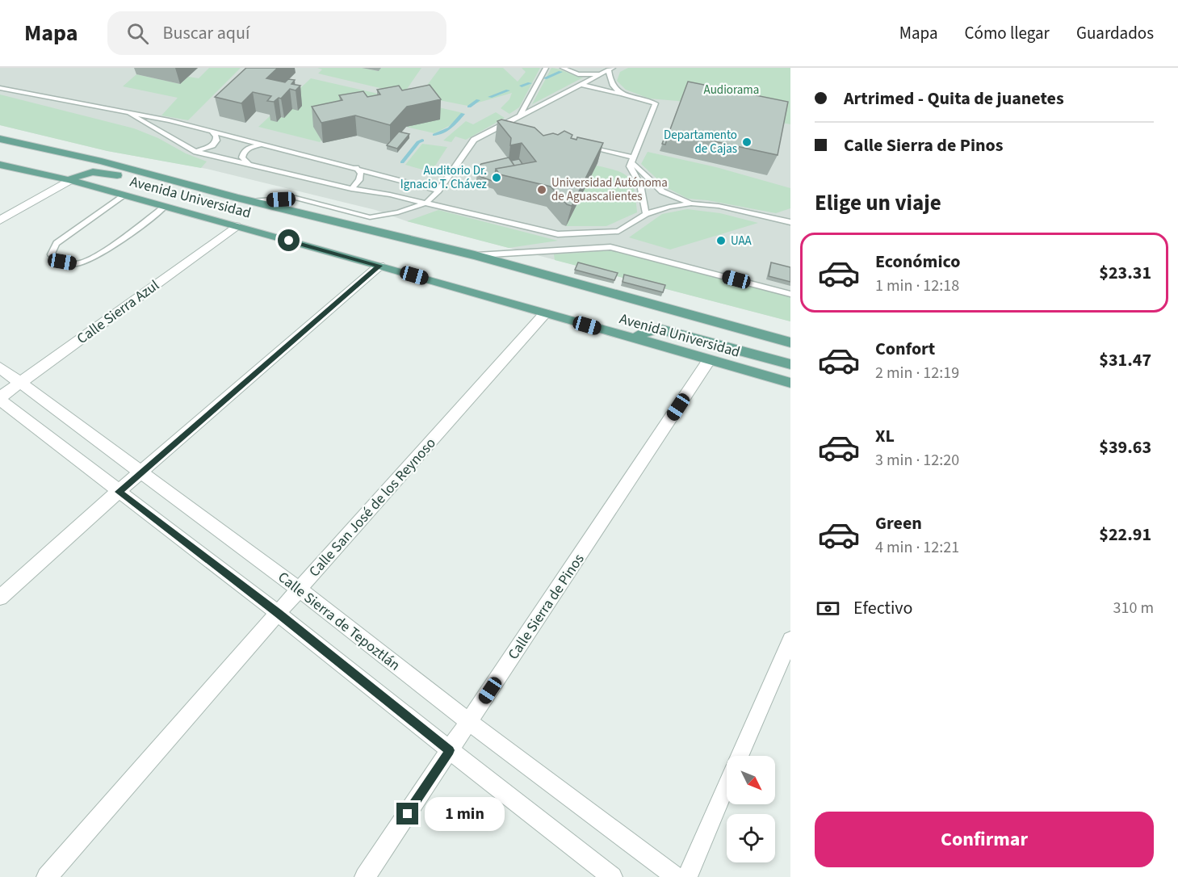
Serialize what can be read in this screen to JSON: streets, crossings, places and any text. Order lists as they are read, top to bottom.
{
  "streets": {
    "main road": ["Avenida Universidad"],
    "street": [
      "Calle Sierra Azul",
      "Calle San José de los Reynoso",
      "Calle Sierra de Pinos",
      "Calle Sierra de Tepoztlán"
    ]
  },
  "crossings": [
    ["Avenida Universidad", "Calle Sierra Azul"],
    ["Avenida Universidad", "Calle San José de los Reynoso"],
    ["Avenida Universidad", "Calle Sierra de Pinos"],
    ["Calle Sierra Azul", "Calle Sierra de Tepoztlán"],
    ["Calle San José de los Reynoso", "Calle Sierra de Tepoztlán"],
    ["Calle Sierra de Pinos", "Calle Sierra de Tepoztlán"]
  ],
  "parks": ["Audiorama"],
  "places": [
    "Departamento de Cajas",
    "Auditorio Dr. Ignacio T. Chávez",
    "Universidad Autónoma de Aguascalientes",
    "UAA"
  ],
  "north": "bottom right",
  "page": {
    "header": "Mapa",
    "search": "Buscar aquí",
    "nav": ["Mapa", "Cómo llegar", "Guardados"],
    "banner": ["Artrimed - Quita de juanetes", "Calle Sierra de Pinos"],
    "heading": "Elige un viaje",
    "list": [
      {
        "name": "Económico",
        "note": "1 min · 12:18",
        "value": "$23.31"
      },
      {
        "name": "Confort",
        "note": "2 min · 12:19",
        "value": "$31.47"
      },
      {
        "name": "XL",
        "note": "3 min · 12:20",
        "value": "$39.63"
      },
      {
        "name": "Green",
        "note": "4 min · 12:21",
        "value": "$22.91"
      }
    ],
    "pay": ["Efectivo", "310 m"],
    "bubble": "1 min",
    "buttons": "Confirmar"
  }
}
